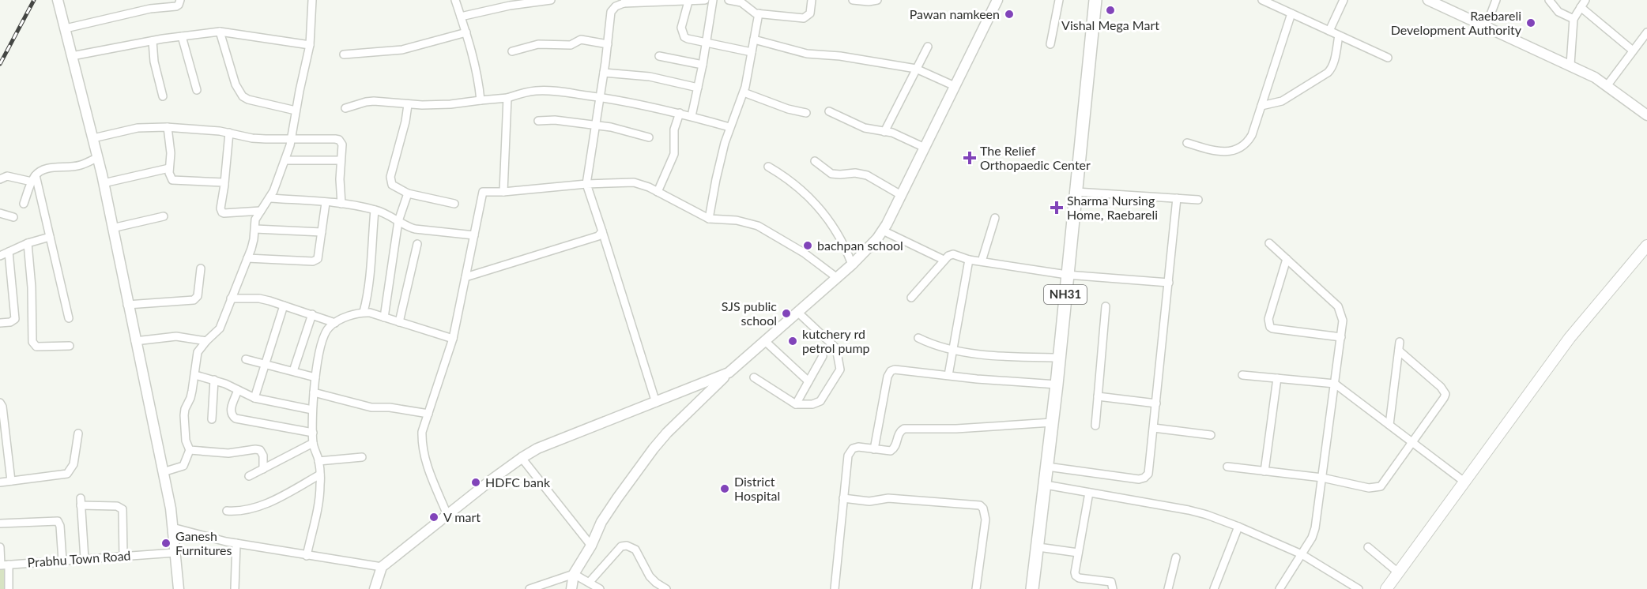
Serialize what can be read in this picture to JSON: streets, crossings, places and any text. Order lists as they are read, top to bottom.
{
  "streets": {
    "highway": ["NH31"],
    "street": ["Prabhu Town Road"]
  },
  "places": {
    "other": [
      "Vishal Mega Mart",
      "Pawan namkeen",
      "Raebareli Development Authority",
      "bachpan school",
      "SJS public school",
      "kutchery rd petrol pump",
      "HDFC bank",
      "District Hospital",
      "V mart",
      "Ganesh Furnitures"
    ],
    "health": ["The Relief Orthopaedic Center", "Sharma Nursing Home, Raebareli"]
  }
}
